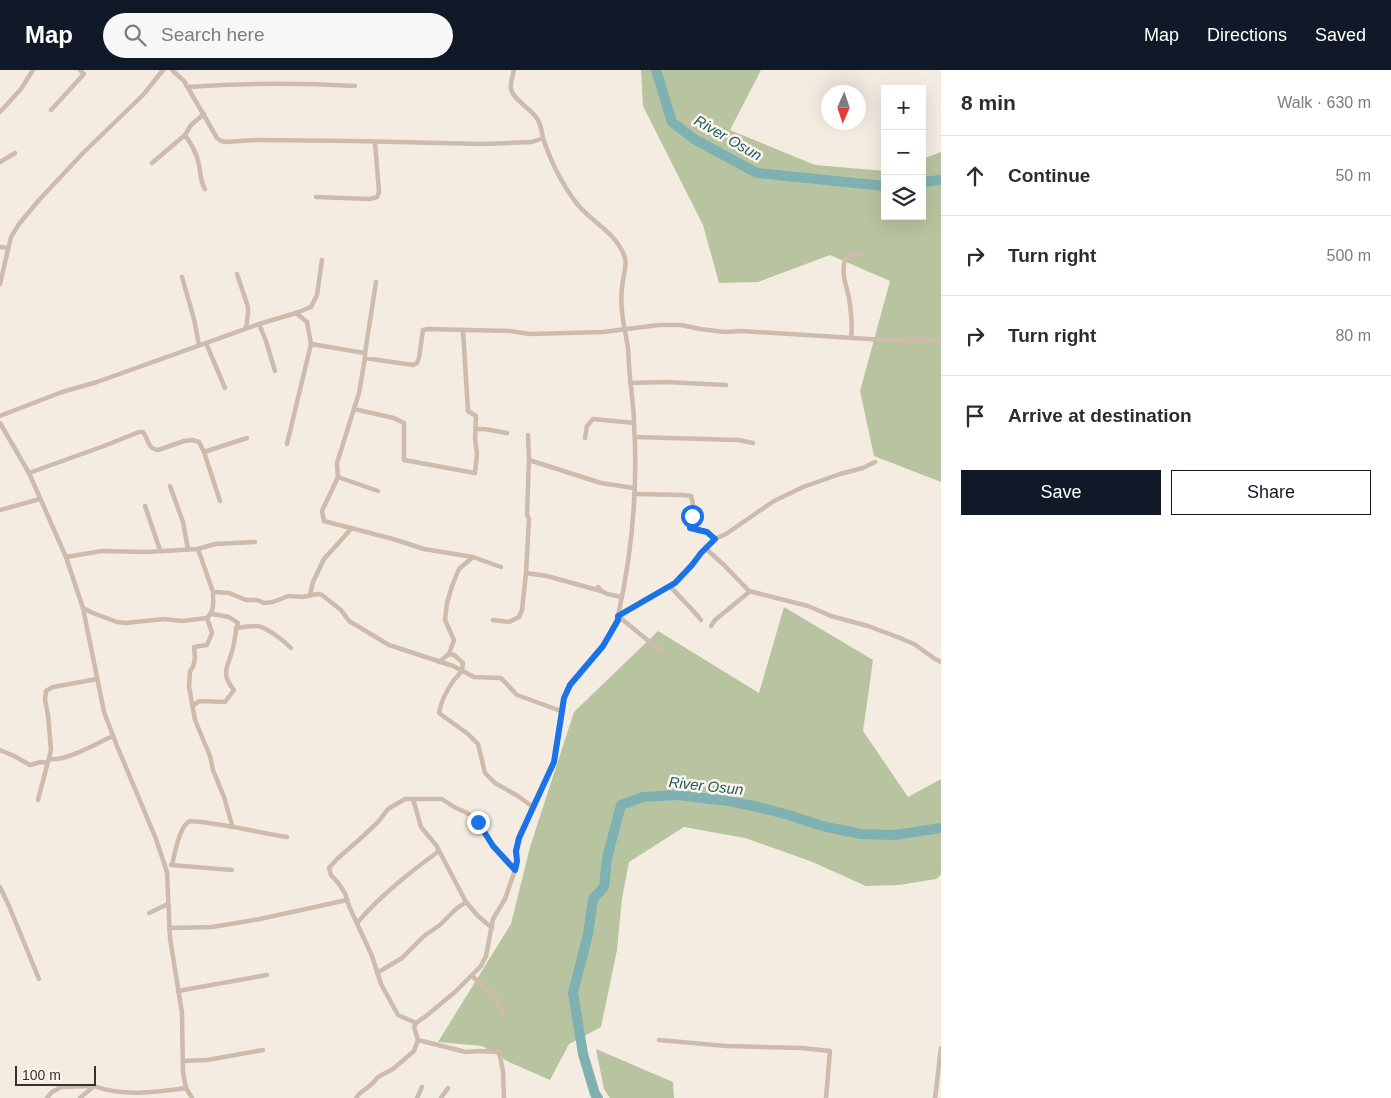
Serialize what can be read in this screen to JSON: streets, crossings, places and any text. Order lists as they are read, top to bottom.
{
  "water": ["River Osun"],
  "scale_bar": "100 m",
  "north": "bottom",
  "page": {
    "header": "Map",
    "search": "Search here",
    "nav": ["Map", "Directions", "Saved"],
    "heading": ["8 min", "Walk · 630 m"],
    "map_buttons": ["+", "−"],
    "list": [
      ["Continue", "50 m"],
      ["Turn right", "500 m"],
      ["Turn right", "80 m"],
      "Arrive at destination"
    ],
    "buttons": ["Save", "Share"],
    "scale": "100 m"
  }
}
